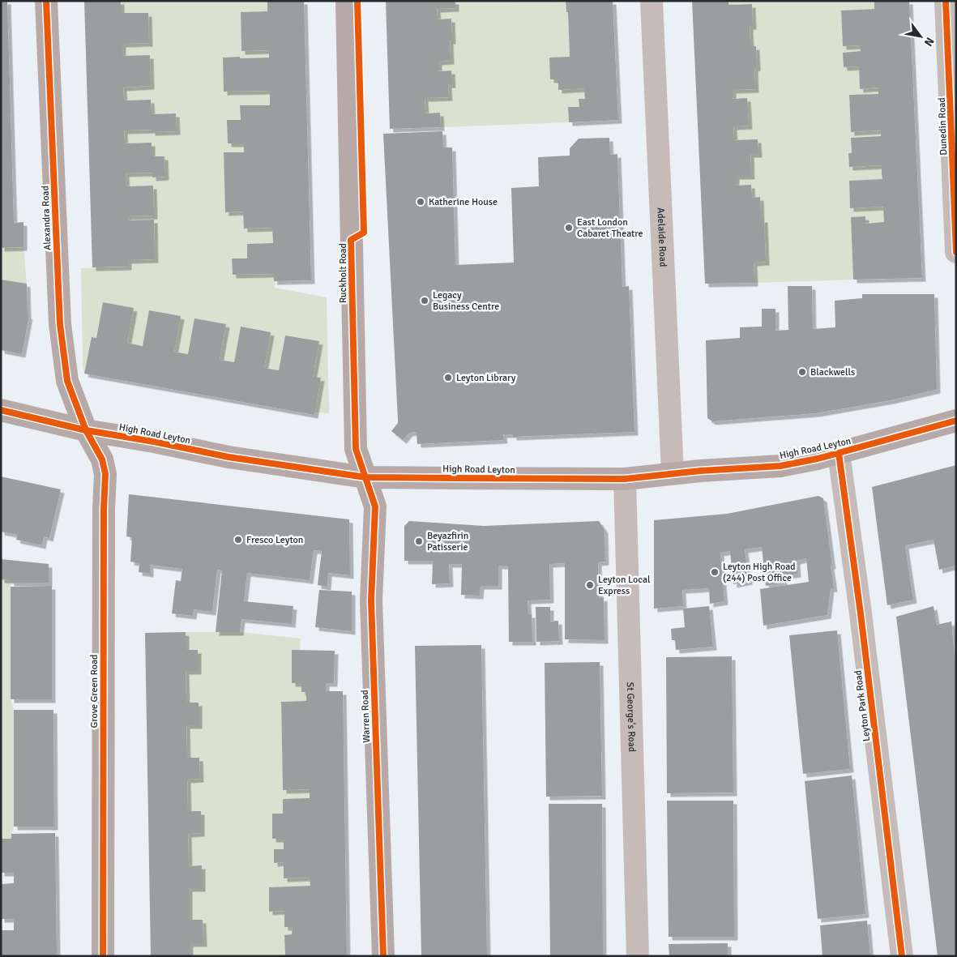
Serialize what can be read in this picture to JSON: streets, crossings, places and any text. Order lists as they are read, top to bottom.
{
  "streets": {
    "main road": [
      "Alexandra Road",
      "Ruckholt Road",
      "High Road Leyton",
      "Grove Green Road",
      "Warren Road"
    ],
    "street": [
      "Dunedin Road",
      "Adelaide Road",
      "Leyton Park Road",
      "St George's Road"
    ]
  },
  "crossings": [
    ["Alexandra Road", "High Road Leyton"],
    ["Alexandra Road", "Grove Green Road"],
    ["Adelaide Road", "High Road Leyton"],
    ["Ruckholt Road", "High Road Leyton"],
    ["Ruckholt Road", "Warren Road"],
    ["High Road Leyton", "Grove Green Road"],
    ["High Road Leyton", "Leyton Park Road"],
    ["High Road Leyton", "Warren Road"],
    ["High Road Leyton", "St George's Road"]
  ],
  "places": [
    "Katherine House",
    "East London Cabaret Theatre",
    "Legacy Business Centre",
    "Blackwells",
    "Leyton Library",
    "Fresco Leyton",
    "Beyazfirin Patisserie",
    "Leyton High Road (244) Post Office",
    "Leyton Local Express"
  ],
  "north": "bottom right"
}
